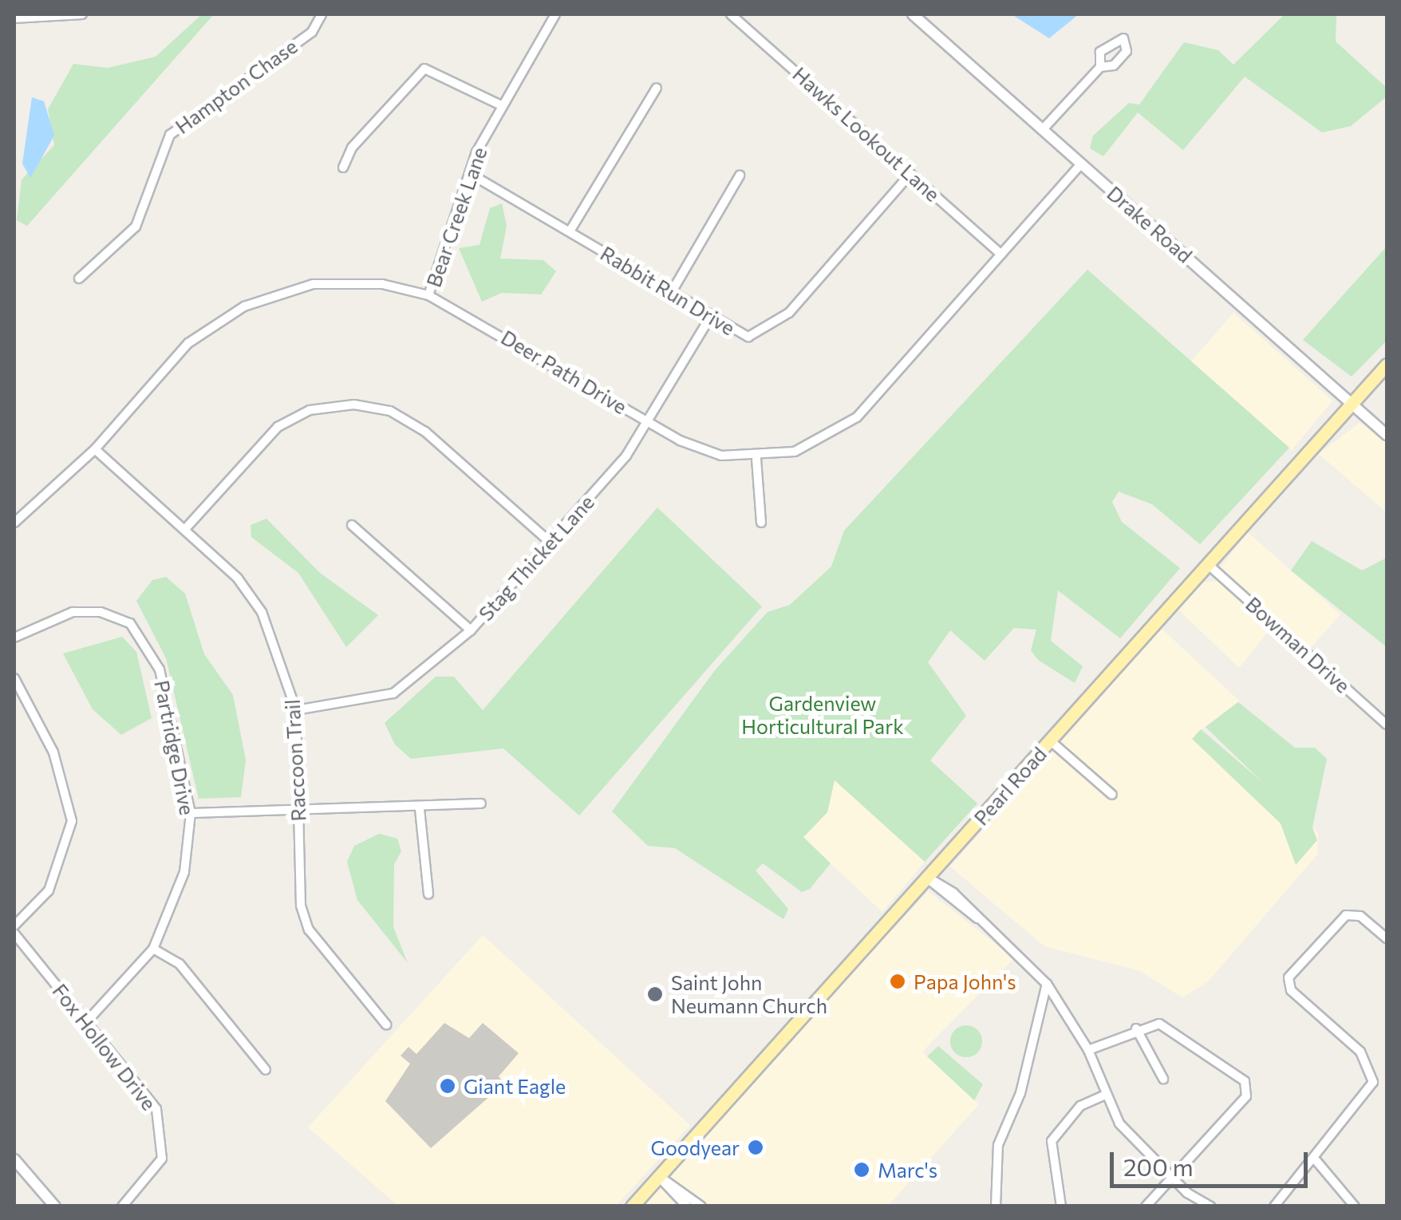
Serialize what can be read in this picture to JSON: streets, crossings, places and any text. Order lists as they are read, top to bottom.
{
  "streets": {
    "main road": ["Pearl Road"],
    "street": [
      "Hampton Chase",
      "Hawks Lookout Lane",
      "Bear Creek Lane",
      "Drake Road",
      "Rabbit Run Drive",
      "Deer Path Drive",
      "Stag Thicket Lane",
      "Bowman Drive",
      "Partridge Drive",
      "Raccoon Trail",
      "Fox Hollow Drive"
    ]
  },
  "crossings": [
    ["Hawks Lookout Lane", "Rabbit Run Drive"],
    ["Hawks Lookout Lane", "Deer Path Drive"],
    ["Bear Creek Lane", "Rabbit Run Drive"],
    ["Bear Creek Lane", "Deer Path Drive"],
    ["Drake Road", "Deer Path Drive"],
    ["Drake Road", "Pearl Road"],
    ["Rabbit Run Drive", "Stag Thicket Lane"],
    ["Deer Path Drive", "Stag Thicket Lane"],
    ["Deer Path Drive", "Raccoon Trail"],
    ["Stag Thicket Lane", "Raccoon Trail"],
    ["Bowman Drive", "Pearl Road"],
    ["Partridge Drive", "Fox Hollow Drive"]
  ],
  "parks": ["Gardenview Horticultural Park"],
  "places": [
    "Papa John's",
    "Saint John Neumann Church",
    "Giant Eagle",
    "Goodyear",
    "Marc's"
  ],
  "scale_bar": "200 m"
}
